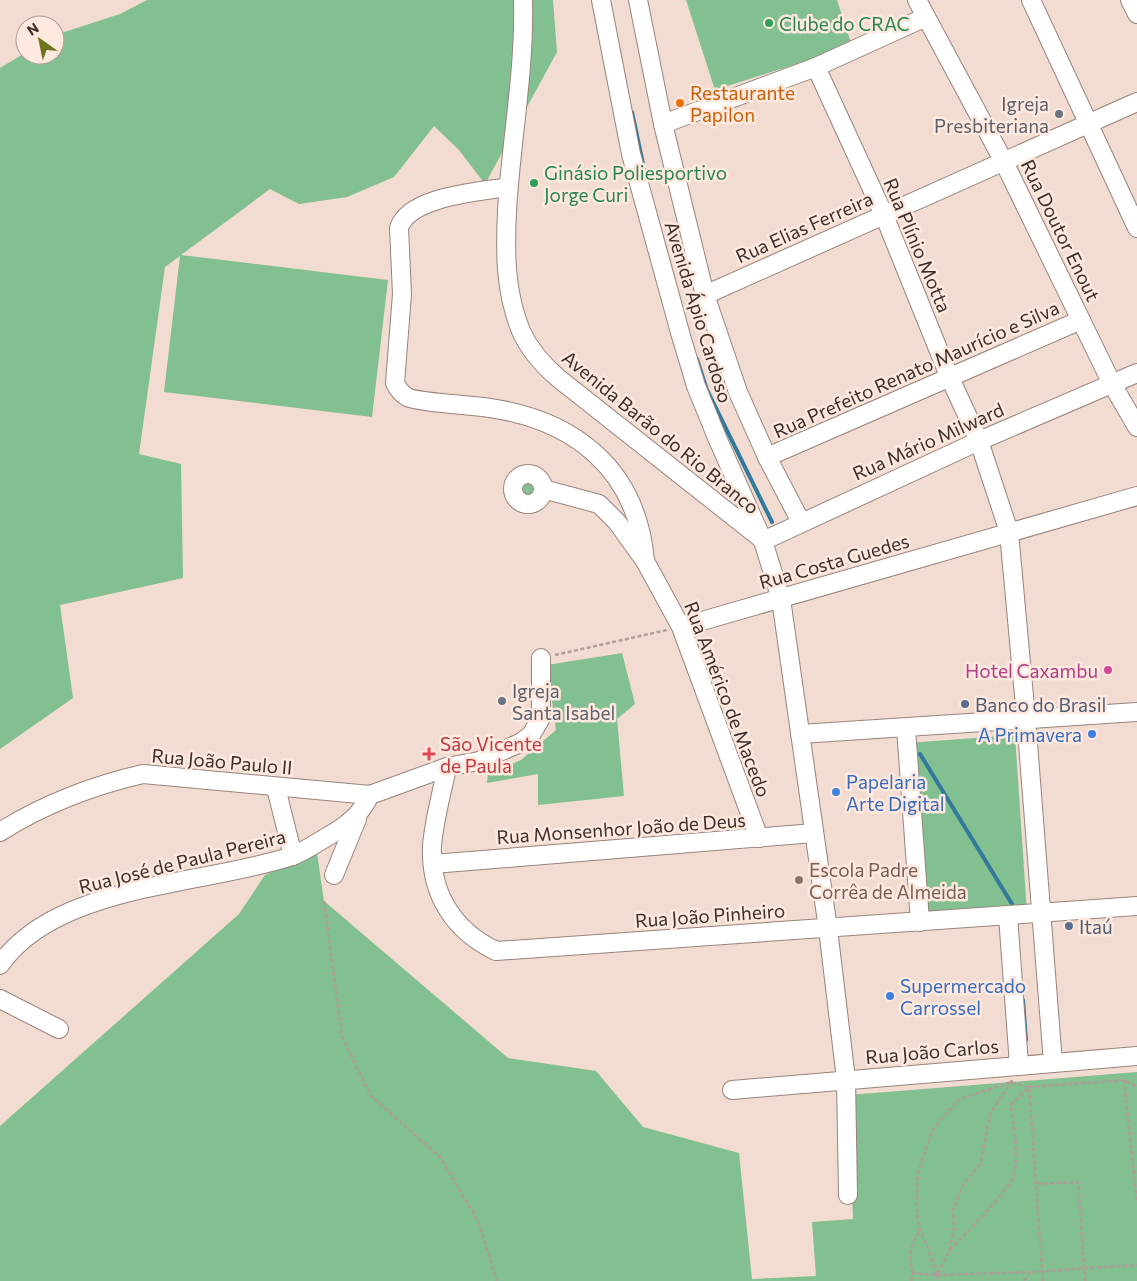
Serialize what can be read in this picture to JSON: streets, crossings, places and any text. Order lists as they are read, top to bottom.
{
  "streets": {
    "street": [
      "Rua Elias Ferreira",
      "Rua Doutor Enout",
      "Rua Plínio Motta",
      "Avenida Ápio Cardoso",
      "Rua Prefeito Renato Maurício e Silva",
      "Avenida Barão do Rio Branco",
      "Rua Mário Milward",
      "Rua Costa Guedes",
      "Rua Américo de Macedo",
      "Rua João Paulo II",
      "Rua Monsenhor João de Deus",
      "Rua José de Paula Pereira",
      "Rua João Pinheiro",
      "Rua João Carlos"
    ]
  },
  "crossings": [
    ["Rua Elias Ferreira", "Rua Doutor Enout"],
    ["Rua Elias Ferreira", "Rua Plínio Motta"],
    ["Rua Elias Ferreira", "Avenida Ápio Cardoso"],
    ["Rua Doutor Enout", "Rua Prefeito Renato Maurício e Silva"],
    ["Rua Doutor Enout", "Rua Mário Milward"],
    ["Rua Plínio Motta", "Rua Prefeito Renato Maurício e Silva"],
    ["Rua Plínio Motta", "Rua Mário Milward"],
    ["Rua Plínio Motta", "Rua Costa Guedes"],
    ["Rua Plínio Motta", "Rua João Pinheiro"],
    ["Rua Plínio Motta", "Rua João Carlos"],
    ["Avenida Ápio Cardoso", "Rua Prefeito Renato Maurício e Silva"],
    ["Avenida Ápio Cardoso", "Avenida Barão do Rio Branco"],
    ["Avenida Ápio Cardoso", "Rua Mário Milward"],
    ["Avenida Ápio Cardoso", "Rua Costa Guedes"],
    ["Avenida Ápio Cardoso", "Rua Monsenhor João de Deus"],
    ["Avenida Ápio Cardoso", "Rua João Pinheiro"],
    ["Avenida Ápio Cardoso", "Rua João Carlos"],
    ["Avenida Barão do Rio Branco", "Rua Mário Milward"],
    ["Rua Costa Guedes", "Rua Américo de Macedo"],
    ["Rua Américo de Macedo", "Rua Monsenhor João de Deus"],
    ["Rua João Paulo II", "Rua José de Paula Pereira"],
    ["Rua Monsenhor João de Deus", "Rua João Pinheiro"]
  ],
  "places": {
    "other": [
      "Clube do CRAC",
      "Restaurante Papilon",
      "Igreja Presbiteriana",
      "Ginásio Poliesportivo Jorge Curi",
      "Hotel Caxambu",
      "Igreja Santa Isabel",
      "Banco do Brasil",
      "A Primavera",
      "Papelaria Arte Digital",
      "Escola Padre Corrêa de Almeida",
      "Itaú",
      "Supermercado Carrossel"
    ],
    "health": ["São Vicente de Paula"]
  },
  "north": "top left"
}
